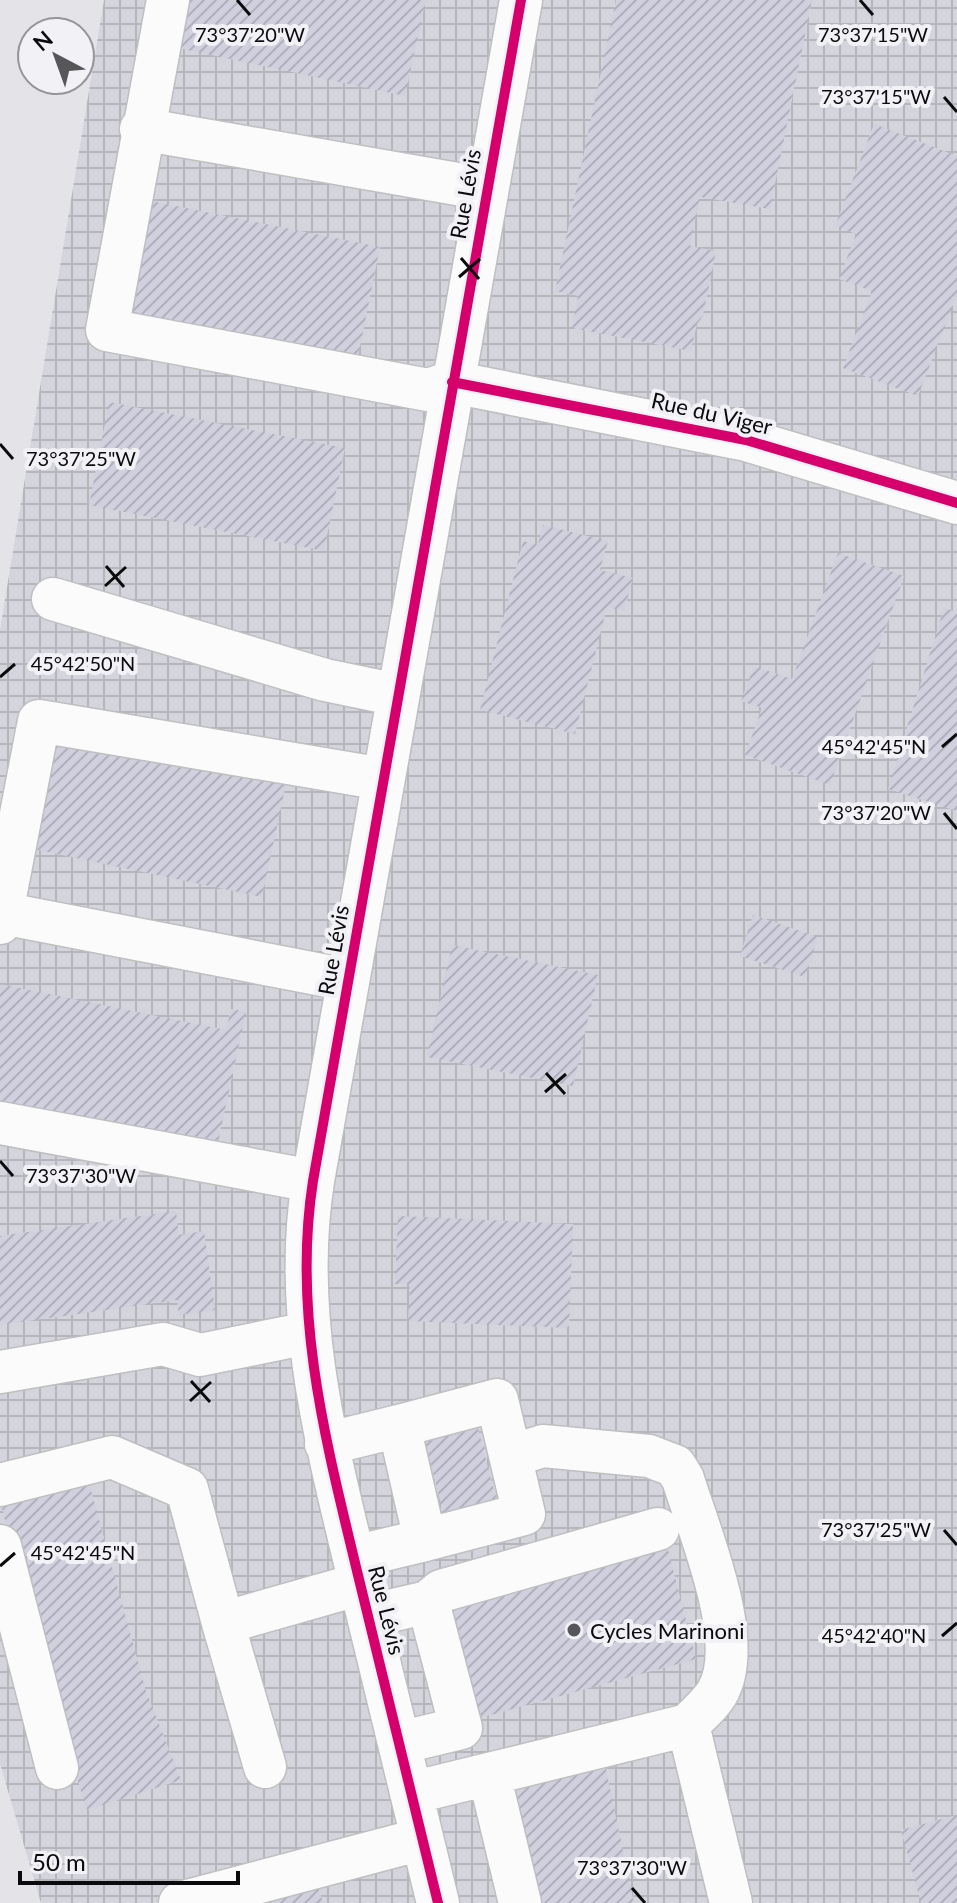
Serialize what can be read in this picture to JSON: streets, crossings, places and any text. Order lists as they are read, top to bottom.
{
  "streets": {
    "street": ["Rue Lévis", "Rue du Viger"]
  },
  "crossings": [
    ["Rue Lévis", "Rue du Viger"]
  ],
  "places": ["Cycles Marinoni"],
  "scale_bar": "50 m",
  "north": "top left",
  "coordinates": [
    "73°37'15\"W",
    "73°37'20\"W",
    "73°37'25\"W",
    "45°42'50\"N",
    "45°42'45\"N",
    "73°37'30\"W",
    "45°42'40\"N"
  ]
}
